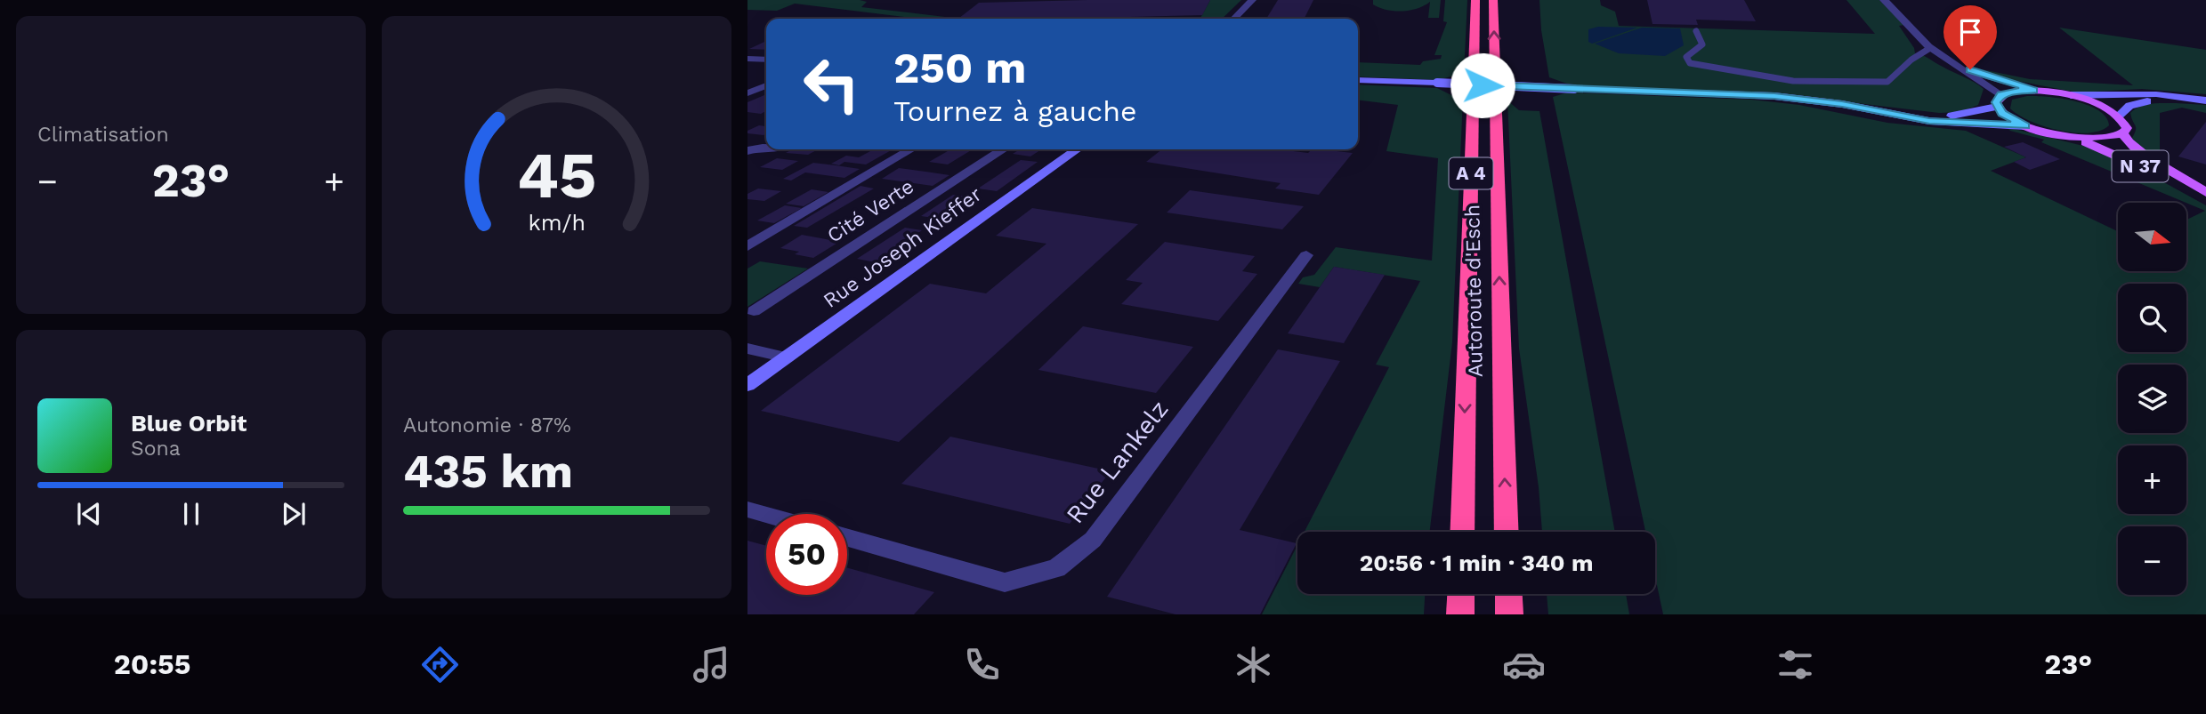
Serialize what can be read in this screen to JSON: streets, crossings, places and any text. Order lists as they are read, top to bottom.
{
  "streets": {
    "highway": ["A 4", "Autoroute d'Esch"],
    "main road": ["N 37", "Rue Joseph Kieffer"],
    "street": ["Cité Verte", "Rue Lankelz"]
  },
  "north": "right",
  "page": {
    "tile": [
      "Climatisation",
      ["Autonomie · 87%", "435 km"]
    ],
    "turn": ["250 m", "Tournez à gauche"],
    "heat": ["−", "23°", "+"],
    "map_buttons": ["+", "−"],
    "song": ["Blue Orbit", "Sona"],
    "limit": "50",
    "trip": "20:56 · 1 min · 340 m",
    "tabs": ["20:55", "23°"],
    "gauge": ["45", "km/h"]
  }
}
